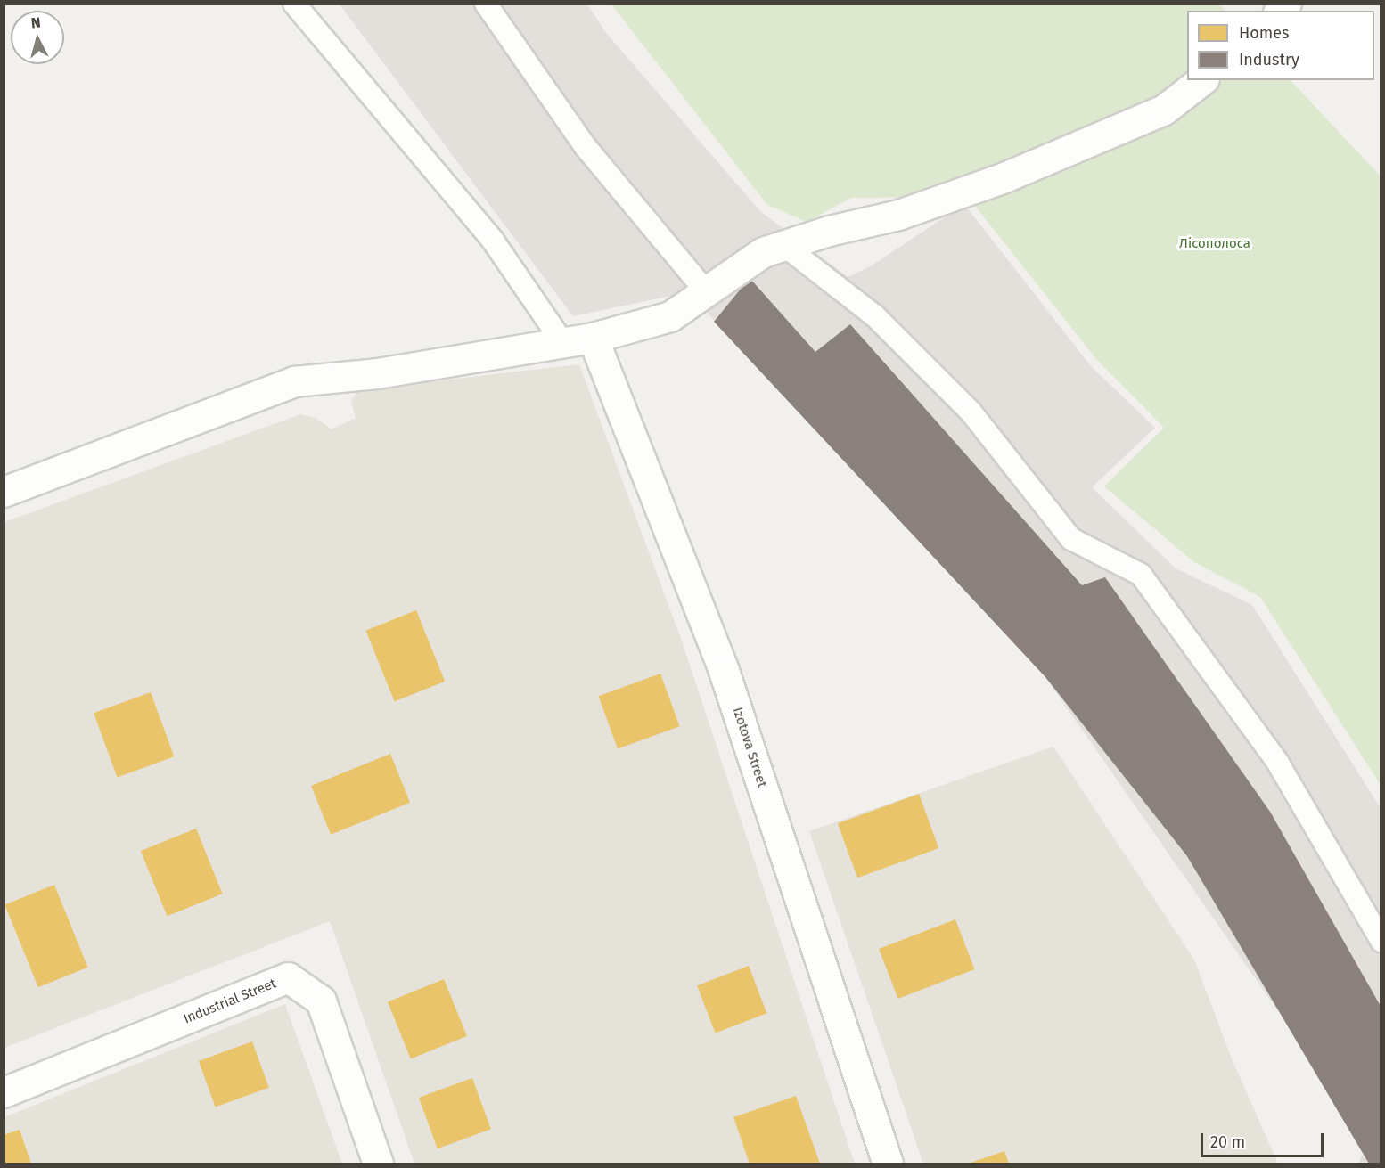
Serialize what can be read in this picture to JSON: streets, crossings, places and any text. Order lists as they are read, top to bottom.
{
  "streets": {
    "street": ["Izotova Street", "Industrial Street"]
  },
  "parks": ["Лісополоса"],
  "legend": ["Homes", "Industry"],
  "scale_bar": "20 m",
  "north": "top"
}
